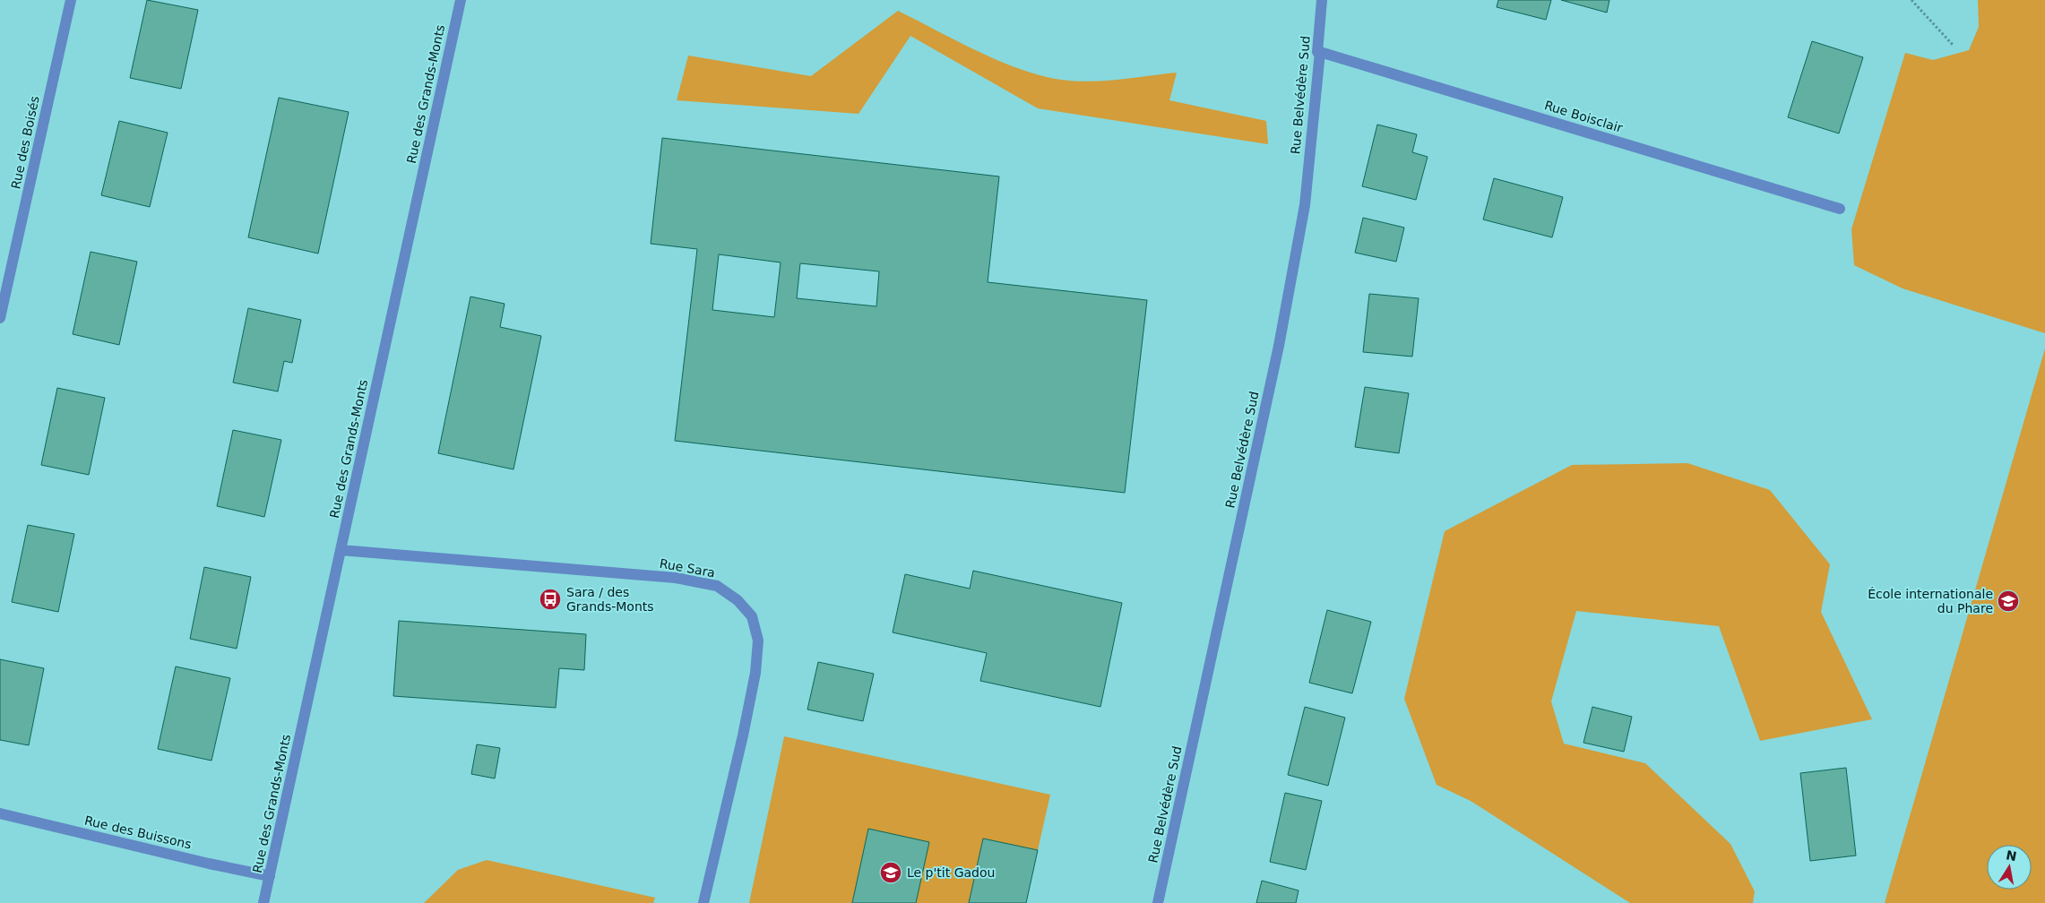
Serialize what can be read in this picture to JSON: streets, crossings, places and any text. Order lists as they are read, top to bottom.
{
  "streets": {
    "street": [
      "Rue des Grands-Monts",
      "Rue Belvédère Sud",
      "Rue Boisclair",
      "Rue des Boisés",
      "Rue Sara",
      "Rue des Buissons"
    ]
  },
  "crossings": [
    ["Rue des Grands-Monts", "Rue Sara"],
    ["Rue des Grands-Monts", "Rue des Buissons"],
    ["Rue Belvédère Sud", "Rue Boisclair"]
  ],
  "places": {
    "bus stop": ["Sara / des Grands-Monts"],
    "school or university": ["École internationale du Phare", "Le p'tit Gadou"]
  },
  "north": "top"
}
